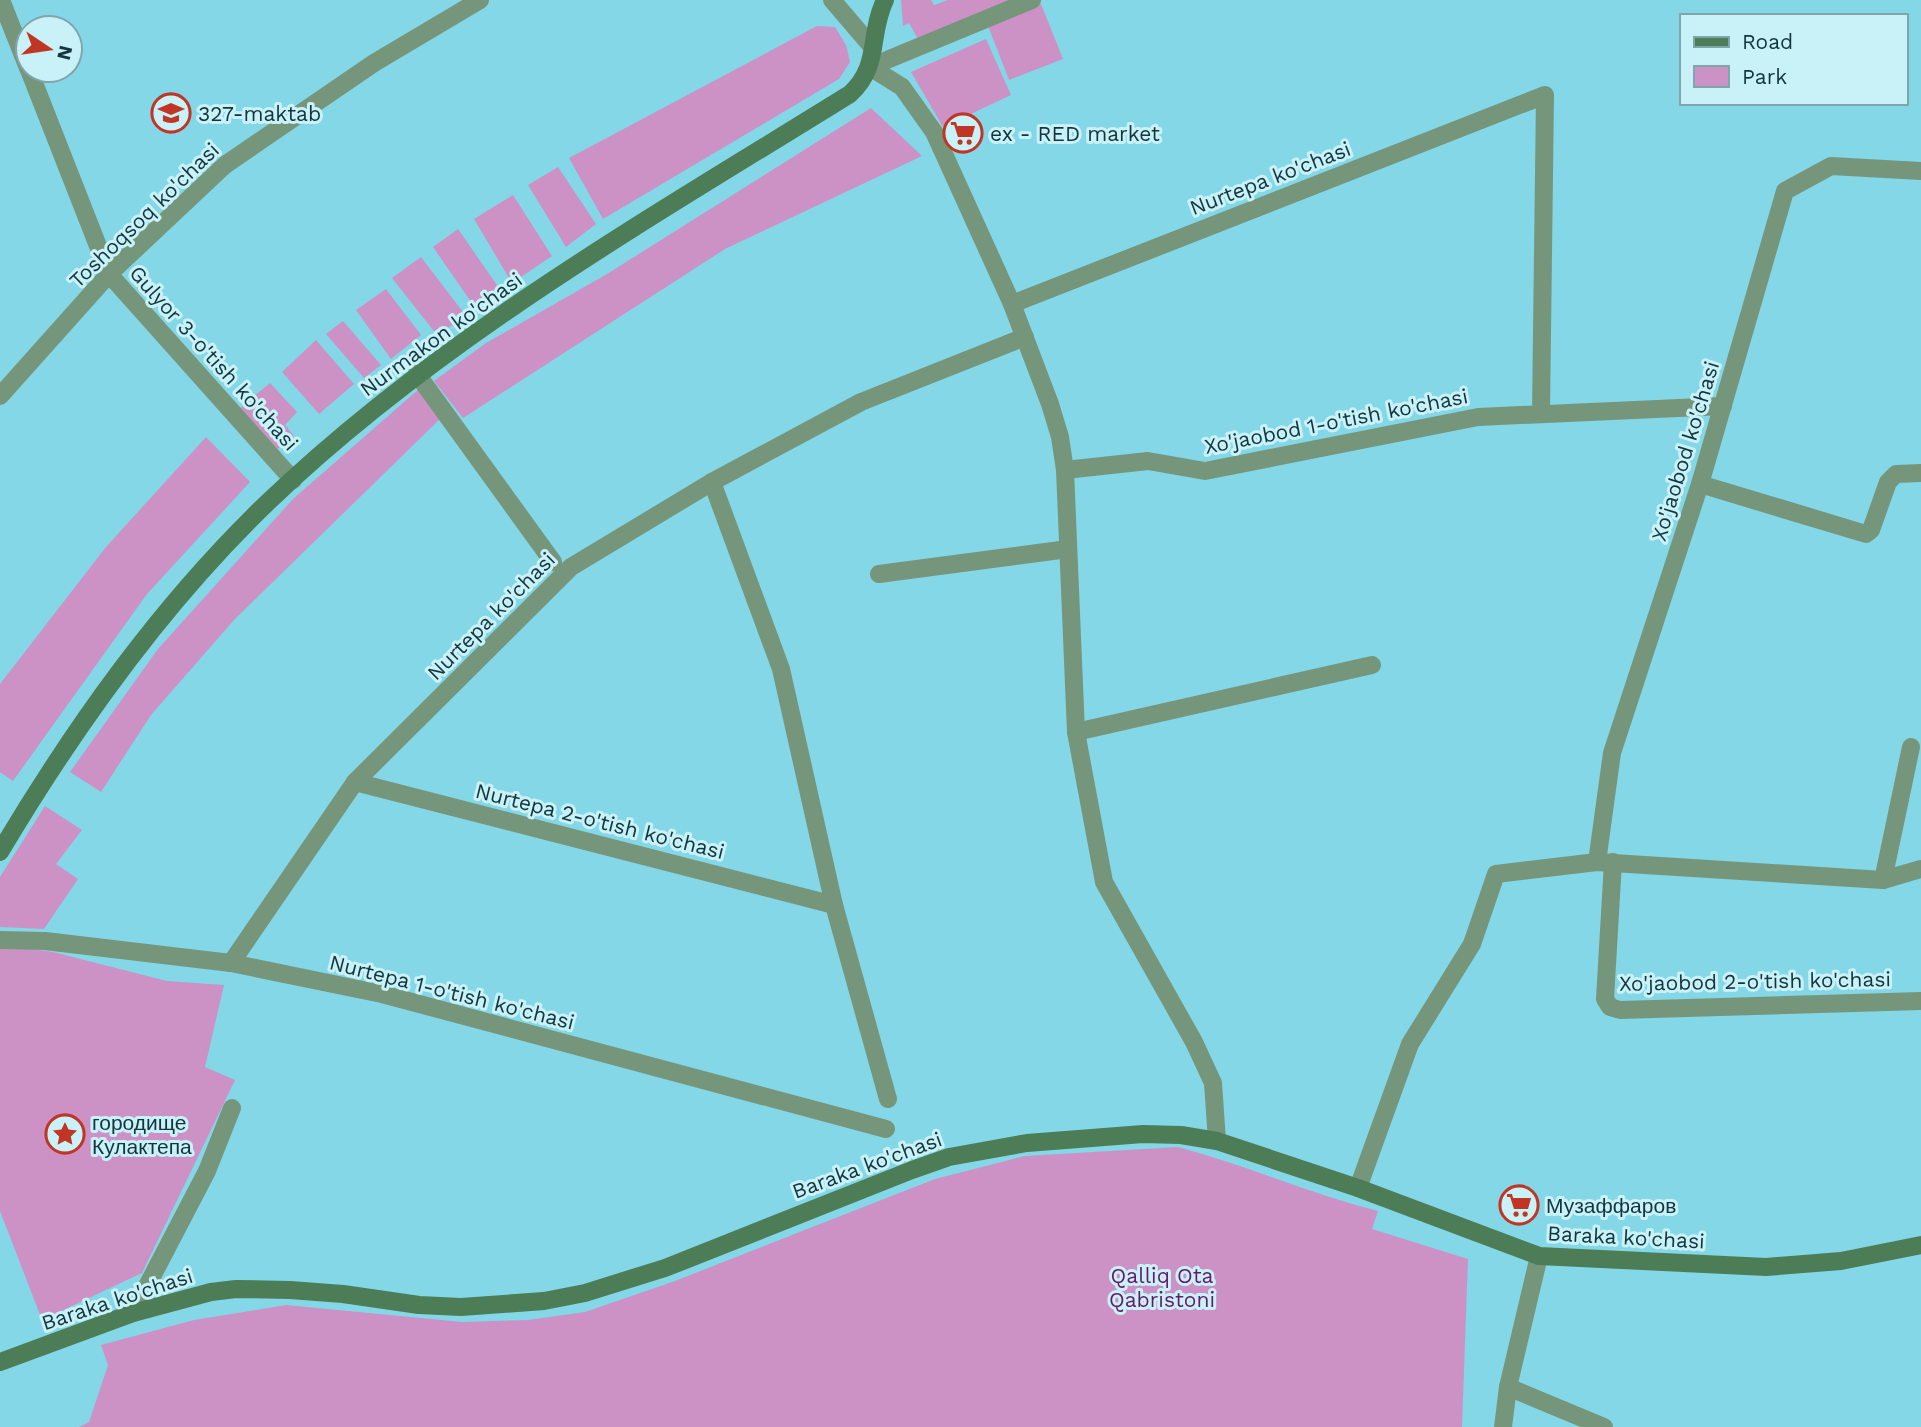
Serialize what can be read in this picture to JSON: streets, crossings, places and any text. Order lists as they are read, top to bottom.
{
  "streets": {
    "main road": ["Nurmakon ko'chasi", "Baraka ko'chasi"],
    "street": [
      "Nurtepa ko'chasi",
      "Toshoqsoq ko'chasi",
      "Gulyor 3-o'tish ko'chasi",
      "Xo'jaobod 1-o'tish ko'chasi",
      "Xo'jaobod ko'chasi",
      "Nurtepa 2-o'tish ko'chasi",
      "Xo'jaobod 2-o'tish ko'chasi",
      "Nurtepa 1-o'tish ko'chasi"
    ]
  },
  "crossings": [
    ["Nurtepa ko'chasi", "Xo'jaobod 1-o'tish ko'chasi"],
    ["Nurtepa ko'chasi", "Nurtepa 2-o'tish ko'chasi"],
    ["Nurtepa ko'chasi", "Nurtepa 1-o'tish ko'chasi"],
    ["Toshoqsoq ko'chasi", "Gulyor 3-o'tish ko'chasi"],
    ["Nurmakon ko'chasi", "Gulyor 3-o'tish ko'chasi"],
    ["Xo'jaobod 1-o'tish ko'chasi", "Xo'jaobod ko'chasi"],
    ["Xo'jaobod ko'chasi", "Xo'jaobod 2-o'tish ko'chasi"]
  ],
  "parks": ["Qalliq Ota Qabristoni"],
  "places": {
    "school or university": ["327-maktab"],
    "supermarket": ["ex - RED market", "Музаффаров"],
    "place": ["городище Кулактепа"]
  },
  "legend": ["Road", "Park"],
  "north": "right"
}
